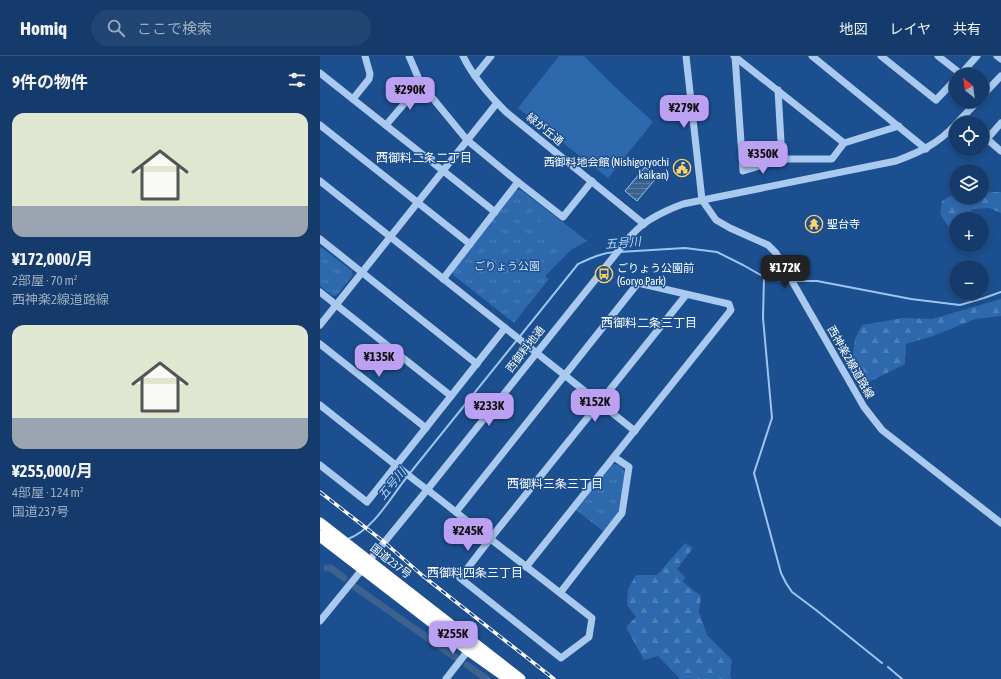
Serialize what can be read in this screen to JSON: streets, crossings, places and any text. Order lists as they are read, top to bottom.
{
  "streets": {
    "highway": ["国道237号"],
    "street": ["緑が丘通", "西御料地通", "西神楽2線道路線"]
  },
  "crossings": [
    ["緑が丘通", "西御料地通"],
    ["西御料地通", "国道237号"]
  ],
  "districts": [
    "西御料二条二丁目",
    "西御料二条三丁目",
    "西御料三条三丁目",
    "西御料四条三丁目"
  ],
  "water": ["五号川"],
  "parks": ["ごりょう公園"],
  "places": {
    "public building": ["西御料地会館 (Nishigoryochi kaikan)"],
    "temple": ["聖台寺"],
    "bus stop": ["ごりょう公園前 (Goryo Park)"]
  },
  "north": "top left",
  "page": {
    "header": "Homiq",
    "search": "ここで検索",
    "nav": ["地図", "レイヤ", "共有"],
    "heading": "9件の物件",
    "map_buttons": ["+", "−"],
    "price": [
      "¥290K",
      "¥279K",
      "¥350K",
      "¥172K",
      "¥135K",
      "¥152K",
      "¥233K",
      "¥245K",
      "¥255K"
    ],
    "list": [
      {
        "name": "¥172,000/月",
        "note": "2部屋 · 70 m² · 西神楽2線道路線"
      },
      {
        "name": "¥255,000/月",
        "note": "4部屋 · 124 m² · 国道237号"
      }
    ]
  }
}
